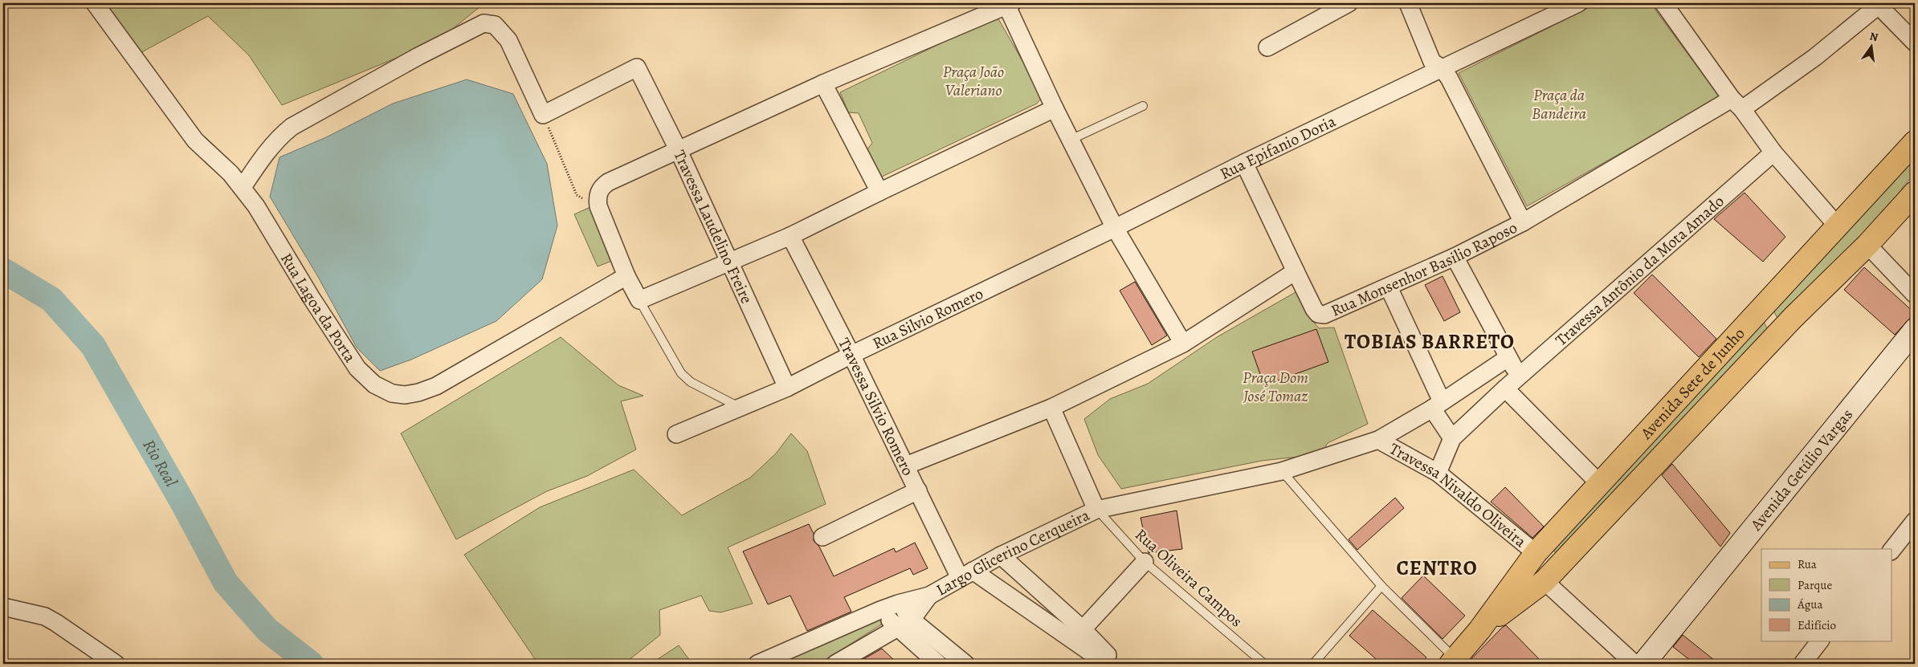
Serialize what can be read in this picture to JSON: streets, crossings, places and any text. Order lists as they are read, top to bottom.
{
  "streets": {
    "main road": ["Avenida Sete de Junho"],
    "street": [
      "Rua Epifanio Doria",
      "Travessa Laudelino Freire",
      "Rua Monsenhor Basilio Raposo",
      "Travessa Antônio da Mota Amado",
      "Rua Lagoa da Porta",
      "Rua Silvio Romero",
      "Travessa Silvio Romero",
      "Avenida Getúlio Vargas",
      "Travessa Nivaldo Oliveira",
      "Largo Glicerino Cerqueira"
    ],
    "lane": ["Rua Oliveira Campos"]
  },
  "crossings": [
    ["Rua Epifanio Doria", "Rua Silvio Romero"],
    ["Travessa Laudelino Freire", "Rua Silvio Romero"],
    ["Rua Silvio Romero", "Travessa Silvio Romero"],
    ["Avenida Sete de Junho", "Travessa Nivaldo Oliveira"],
    ["Travessa Silvio Romero", "Largo Glicerino Cerqueira"],
    ["Largo Glicerino Cerqueira", "Rua Oliveira Campos"]
  ],
  "districts": ["TOBIAS BARRETO", "CENTRO"],
  "water": ["Rio Real"],
  "parks": ["Praça João Valeriano", "Praça da Bandeira", "Praça Dom José Tomaz"],
  "legend": [
    "Rua",
    "Parque",
    "Água",
    "Edifício"
  ],
  "north": "top"
}
